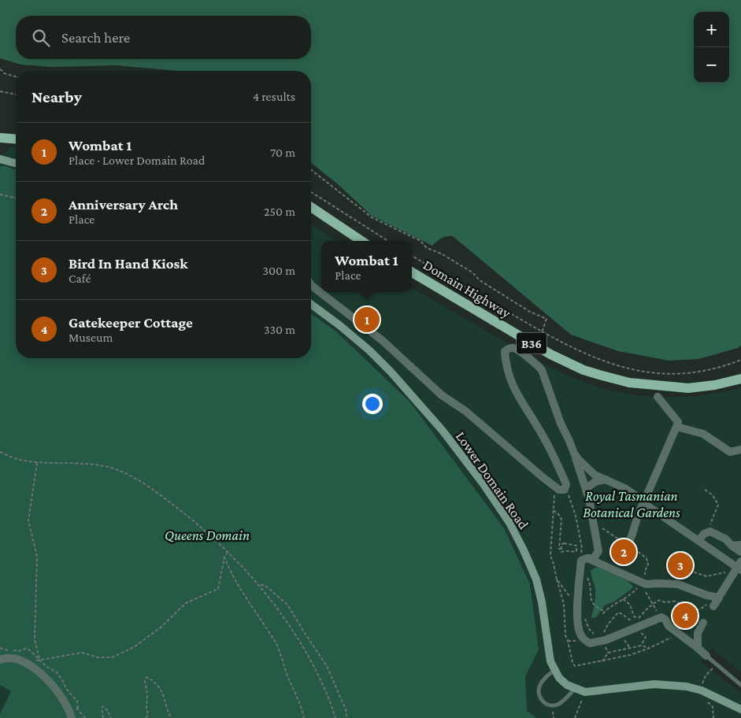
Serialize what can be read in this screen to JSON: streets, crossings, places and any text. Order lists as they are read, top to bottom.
{
  "streets": {
    "main road": ["Domain Highway", "B36"],
    "street": ["Lower Domain Road"]
  },
  "parks": ["Royal Tasmanian Botanical Gardens", "Queens Domain"],
  "page": {
    "map_buttons": ["+", "−"],
    "search": "Search here",
    "heading": ["Nearby", "4 results"],
    "list": [
      {
        "mark": "1",
        "name": "Wombat 1",
        "note": "Place · Lower Domain Road",
        "value": "70 m"
      },
      {
        "mark": "2",
        "name": "Anniversary Arch",
        "note": "Place",
        "value": "250 m"
      },
      {
        "mark": "3",
        "name": "Bird In Hand Kiosk",
        "note": "Café",
        "value": "300 m"
      },
      {
        "mark": "4",
        "name": "Gatekeeper Cottage",
        "note": "Museum",
        "value": "330 m"
      }
    ],
    "popup": ["Wombat 1", "Place"],
    "pins": [
      "1",
      "2",
      "3",
      "4"
    ]
  }
}
